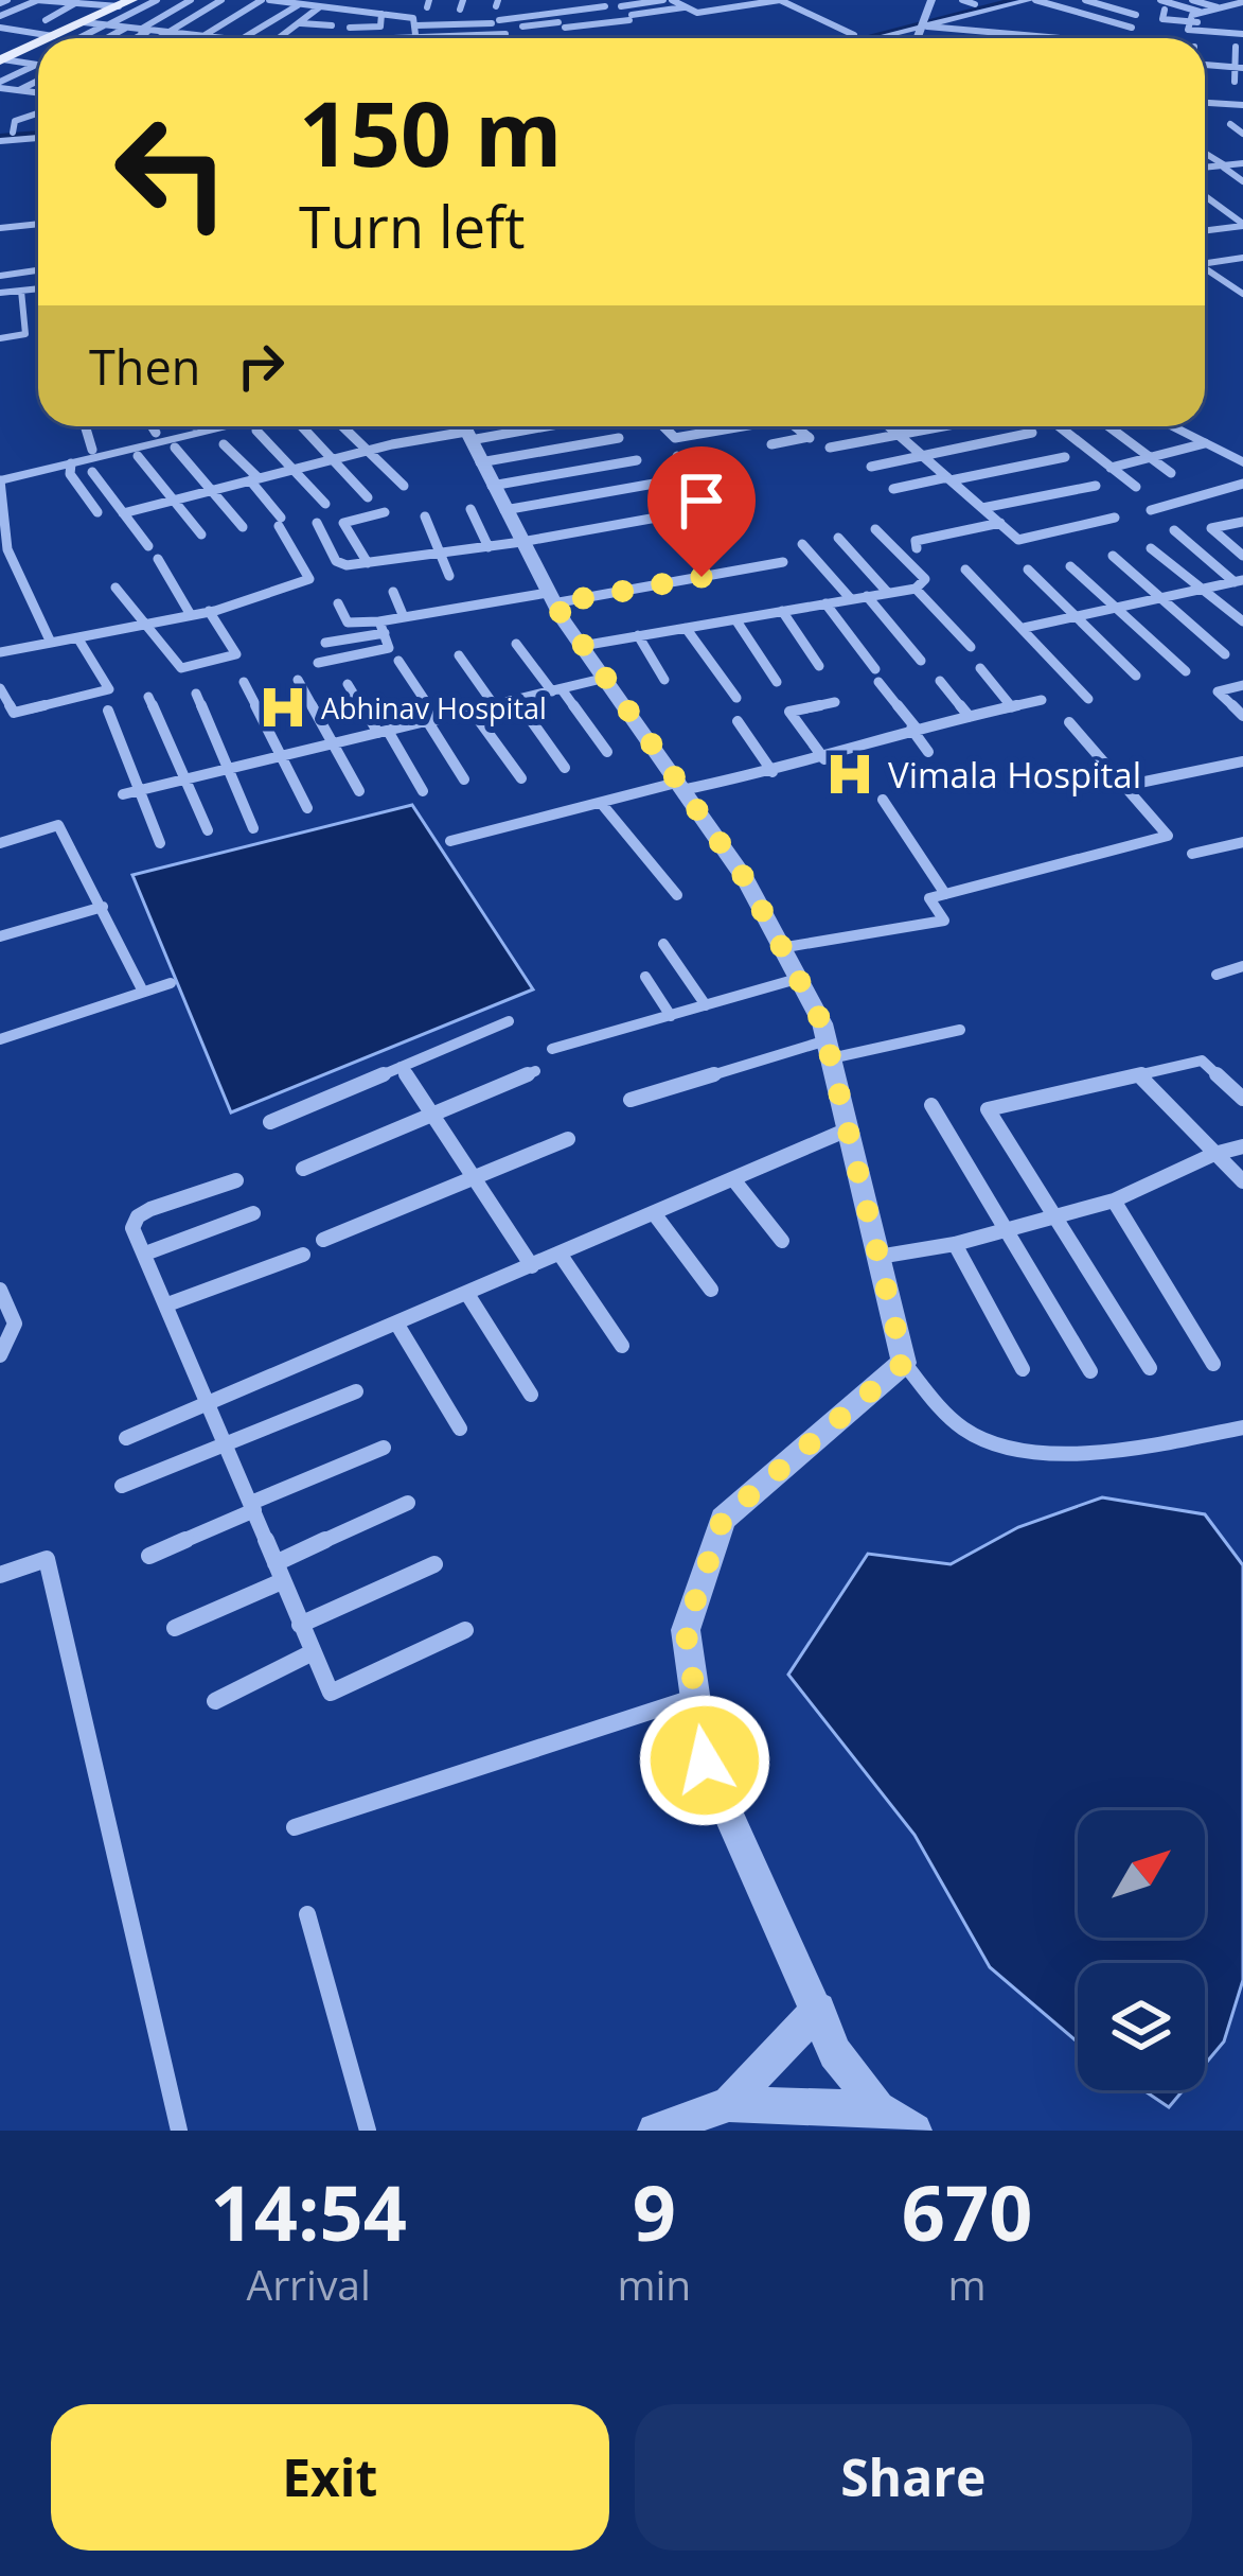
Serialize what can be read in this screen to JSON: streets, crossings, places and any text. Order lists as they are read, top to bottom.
{
  "places": {
    "hospital": ["Abhinav Hospital", "Vimala Hospital"]
  },
  "north": "top right",
  "page": {
    "turn": ["150 m", "Turn left"],
    "then": "Then",
    "eta": [
      "14:54",
      "Arrival",
      "9",
      "min",
      "670",
      "m"
    ],
    "buttons": ["Exit", "Share"]
  }
}
